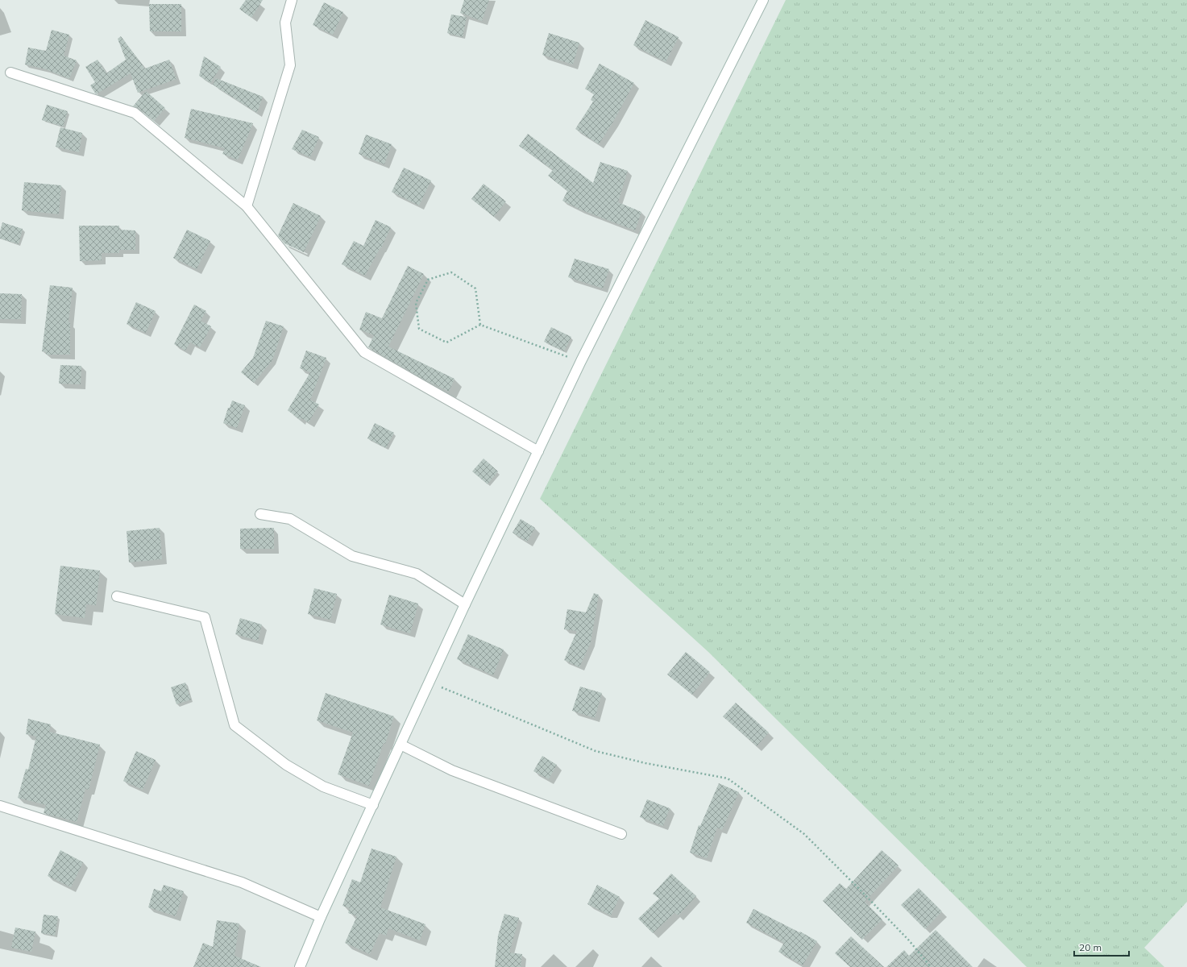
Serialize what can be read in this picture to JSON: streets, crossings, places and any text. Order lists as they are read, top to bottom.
{
  "scale_bar": "20 m"
}
